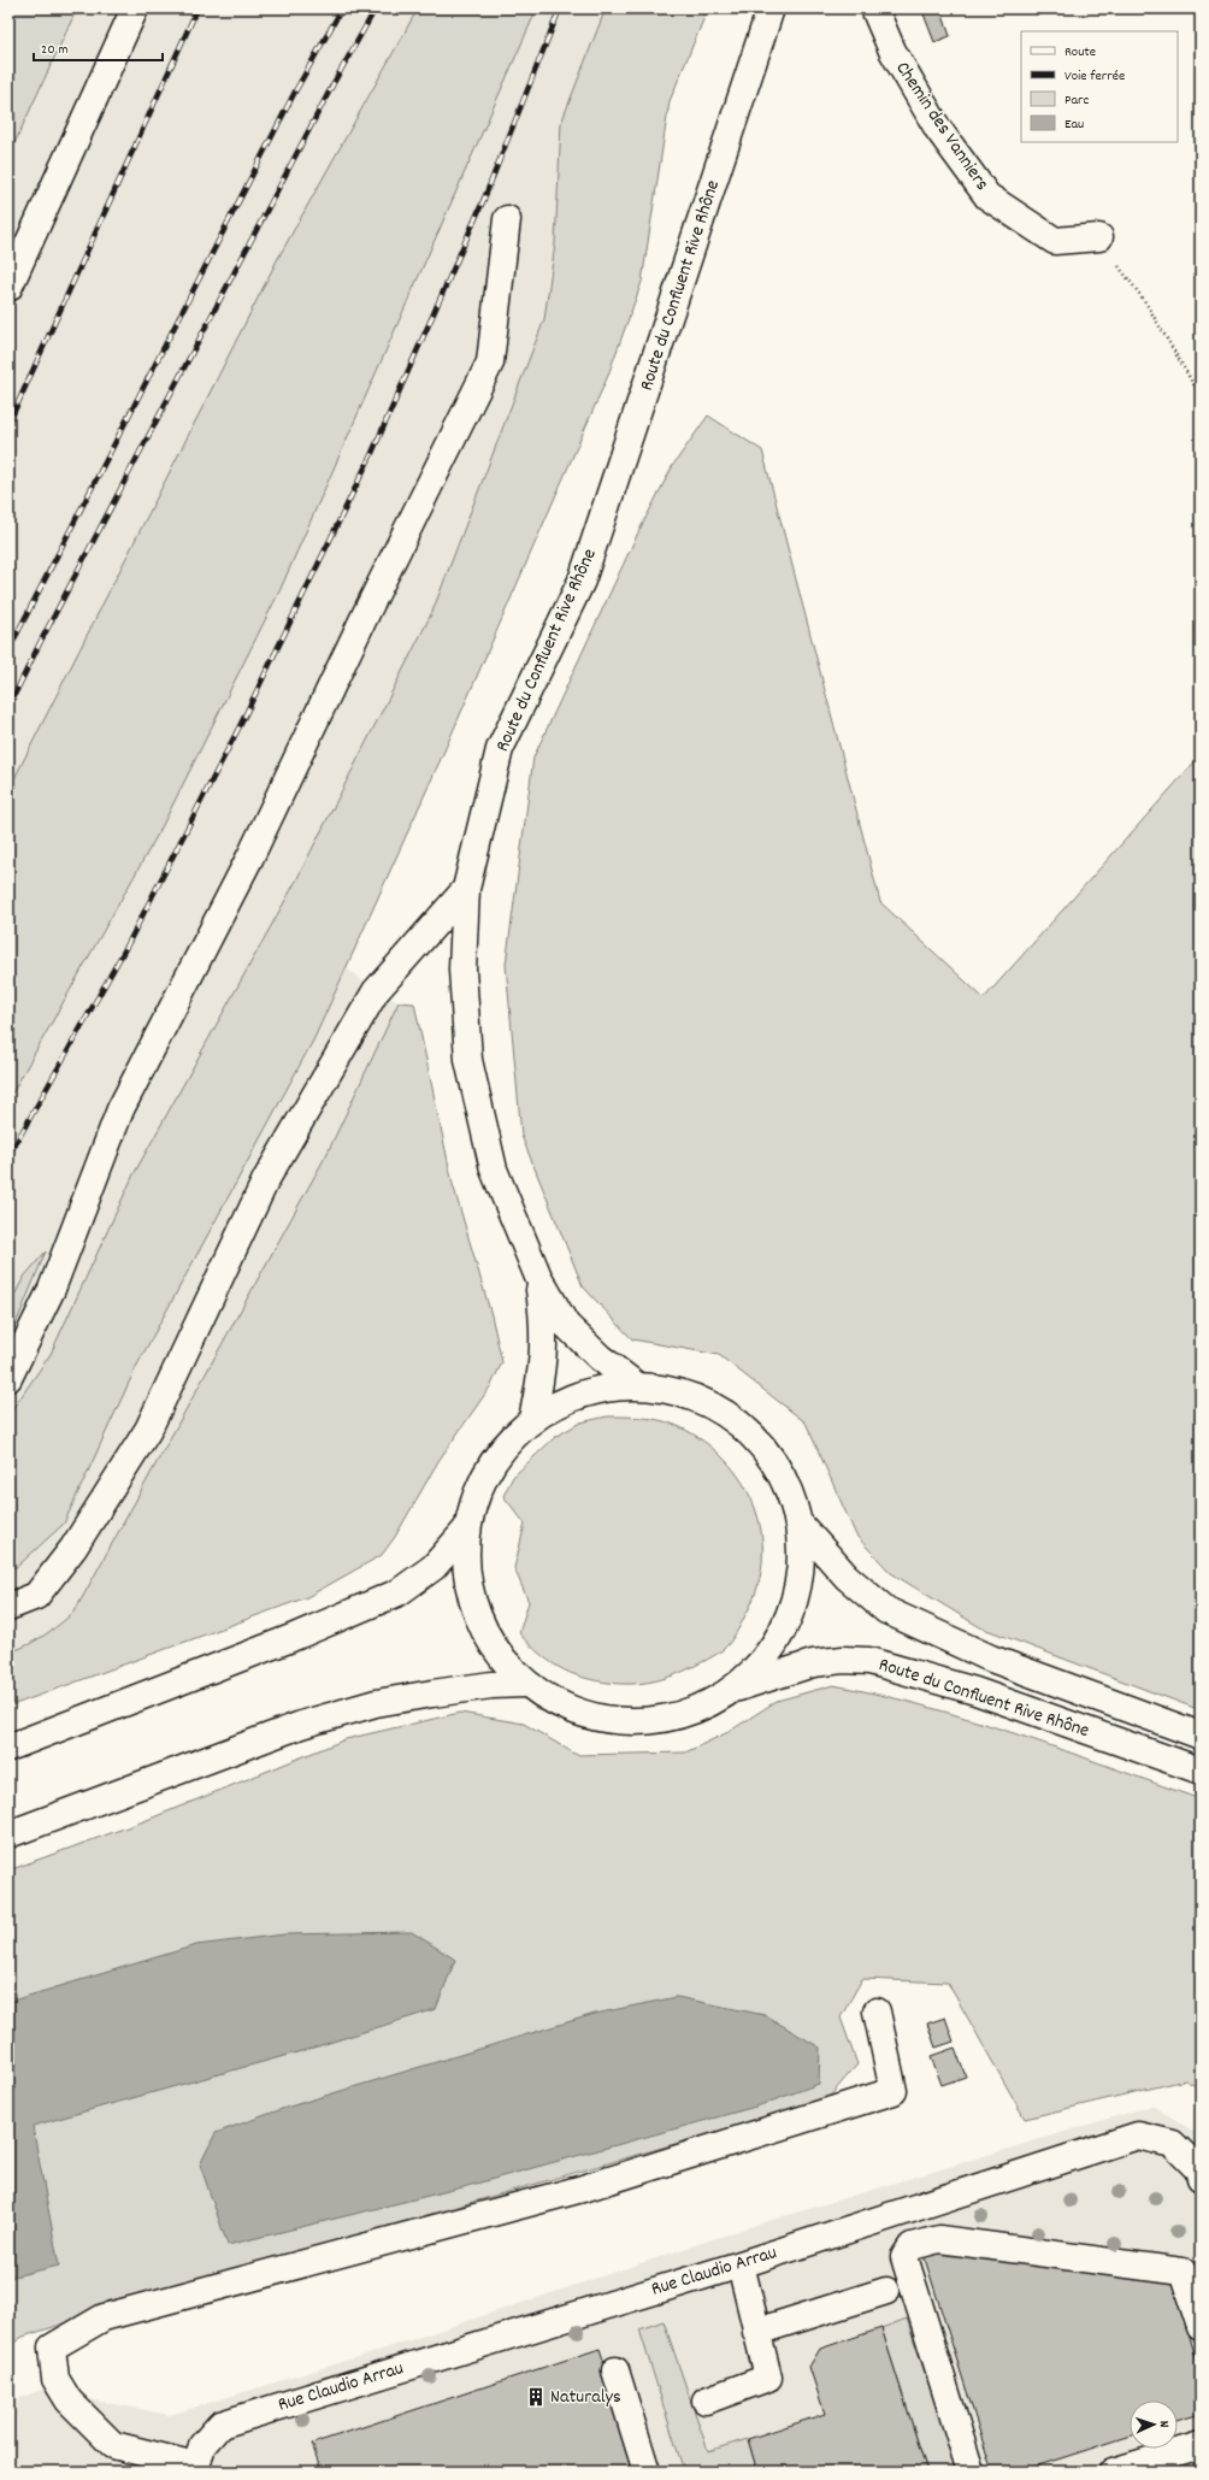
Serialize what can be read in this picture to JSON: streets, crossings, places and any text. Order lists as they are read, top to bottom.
{
  "streets": {
    "main road": ["Chemin des Vanniers", "Route du Confluent Rive Rhône", "Rue Claudio Arrau"]
  },
  "places": {
    "building": ["Naturalys"]
  },
  "legend": [
    "Route",
    "Voie ferrée",
    "Parc",
    "Eau"
  ],
  "scale_bar": "20 m",
  "north": "right"
}
